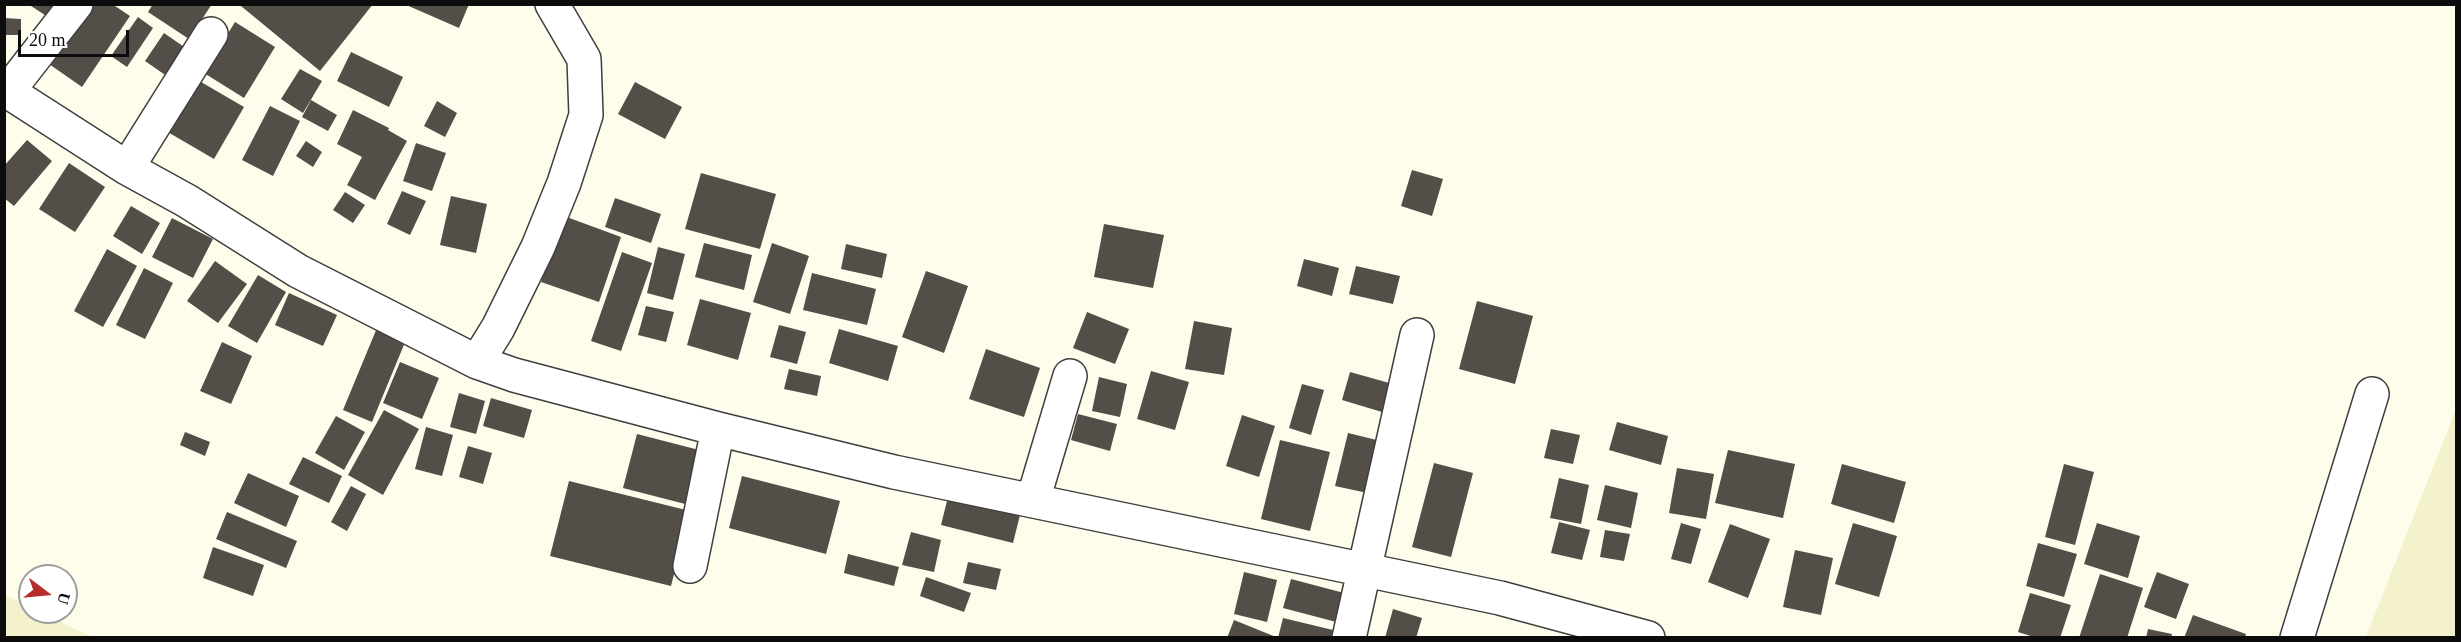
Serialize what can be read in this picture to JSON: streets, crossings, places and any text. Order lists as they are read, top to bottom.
{
  "scale_bar": "20 m",
  "north": "right"
}
